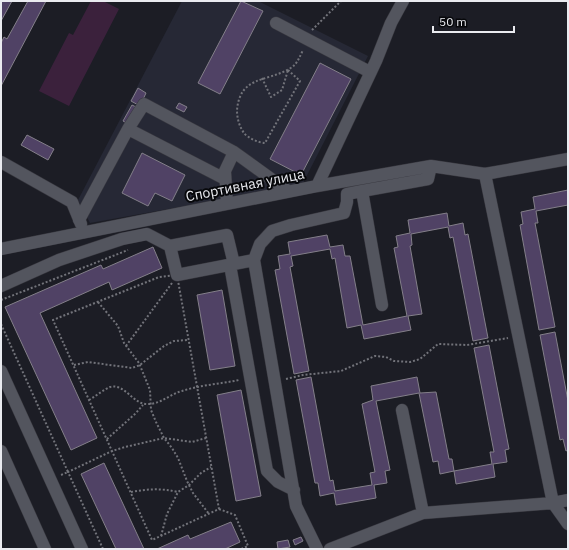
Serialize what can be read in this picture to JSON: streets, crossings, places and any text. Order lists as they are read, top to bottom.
{
  "streets": {
    "street": ["Спортивная улица"]
  },
  "scale_bar": "50 m"
}
